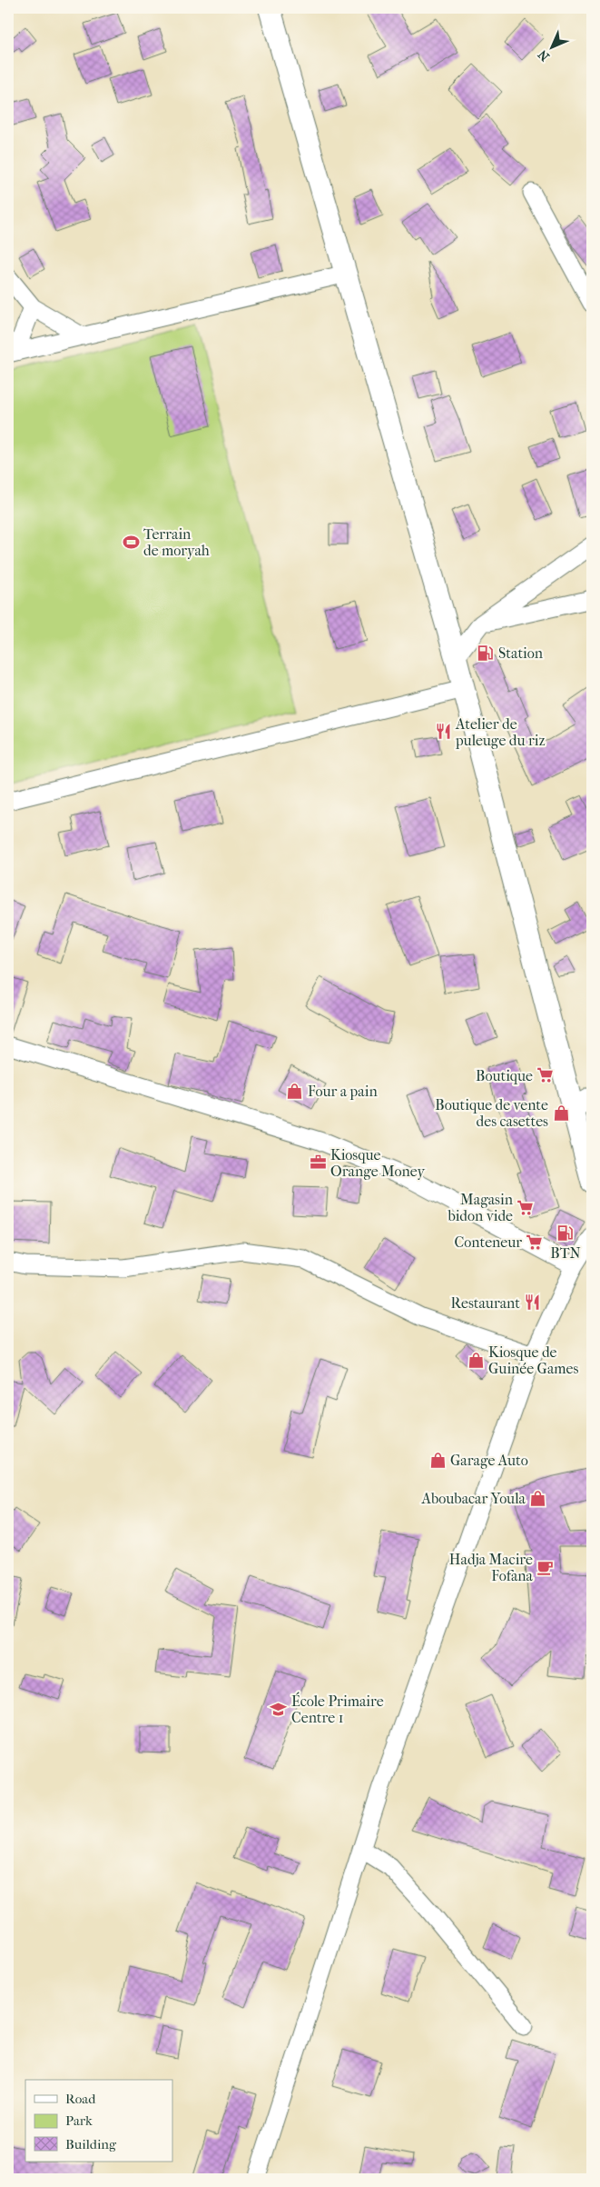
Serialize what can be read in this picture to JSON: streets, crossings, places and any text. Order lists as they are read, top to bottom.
{
  "places": {
    "sports": ["Terrain de moryah"],
    "fuel station": ["Station", "BTN"],
    "restaurant": ["Atelier de puleuge du riz", "Restaurant"],
    "supermarket": ["Boutique", "Magasin bidon vide", "Conteneur"],
    "shop": [
      "Four a pain",
      "Boutique de vente des casettes",
      "Kiosque de Guinée Games",
      "Garage Auto",
      "Aboubacar Youla"
    ],
    "office": ["Kiosque Orange Money"],
    "cafe": ["Hadja Macire Fofana"],
    "school or university": ["École Primaire Centre 1"]
  },
  "legend": ["Road", "Park", "Building"],
  "north": "bottom left"
}
